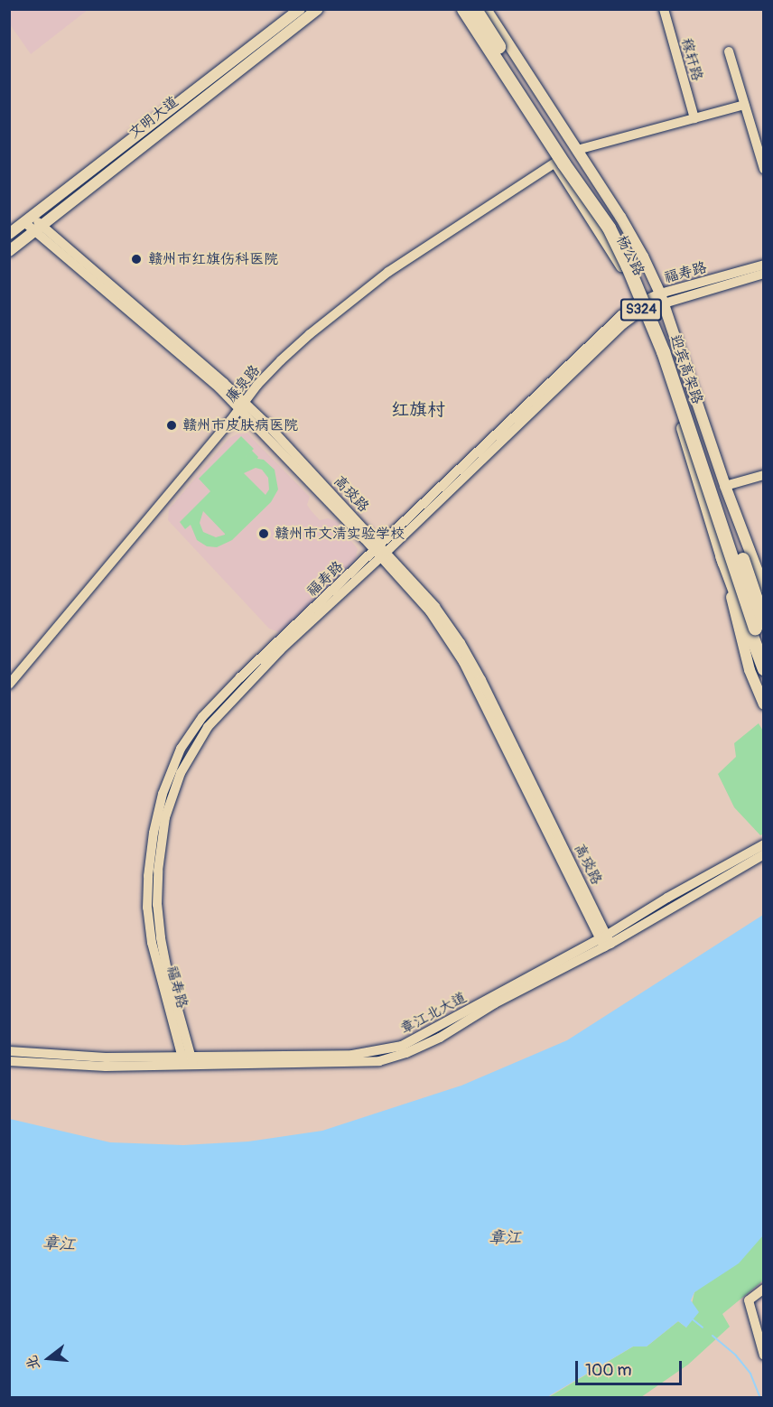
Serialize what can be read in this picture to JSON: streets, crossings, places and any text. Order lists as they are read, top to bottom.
{
  "streets": {
    "highway": ["迎宾高架路"],
    "main road": [
      "稼轩路",
      "文明大道",
      "杨公路",
      "福寿路",
      "S324",
      "廉泉路",
      "高琰路",
      "章江北大道"
    ]
  },
  "crossings": [
    ["文明大道", "高琰路"],
    ["杨公路", "福寿路"],
    ["杨公路", "S324"],
    ["杨公路", "廉泉路"],
    ["福寿路", "高琰路"],
    ["福寿路", "章江北大道"],
    ["廉泉路", "高琰路"],
    ["高琰路", "章江北大道"]
  ],
  "districts": ["红旗村"],
  "water": ["章江"],
  "places": ["赣州市红旗伤科医院", "赣州市皮肤病医院", "赣州市文清实验学校"],
  "scale_bar": "100 m",
  "north": "left"
}
